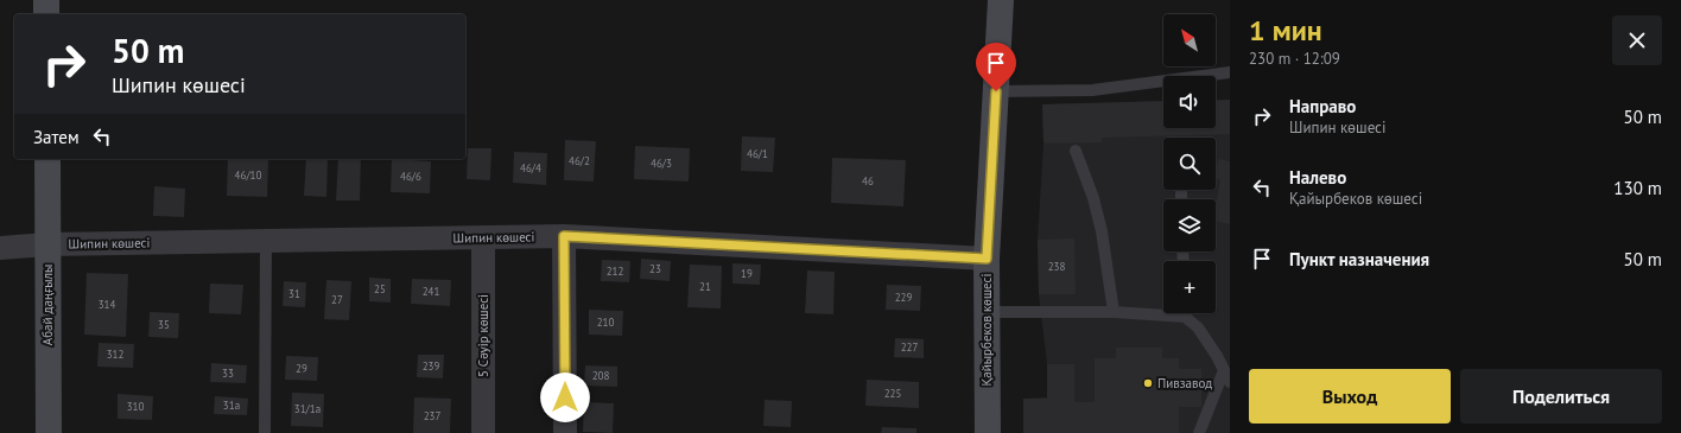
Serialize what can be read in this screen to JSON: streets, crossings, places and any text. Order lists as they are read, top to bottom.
{
  "streets": {
    "main road": ["Абай даңғылы", "Қайырбеков көшесі"],
    "street": ["Шипин көшесі", "5 Сәуір көшесі"]
  },
  "crossings": [
    ["Шипин көшесі", "Абай даңғылы"],
    ["Шипин көшесі", "Қайырбеков көшесі"],
    ["Шипин көшесі", "5 Сәуір көшесі"]
  ],
  "places": ["Пивзавод"],
  "house_numbers": [
    "46/1",
    "46/2",
    "46/3",
    "46/4",
    "46/10",
    "46/6",
    "46",
    "238",
    "23",
    "212",
    "19",
    "21",
    "25",
    "241",
    "31",
    "229",
    "27",
    "314",
    "210",
    "35",
    "227",
    "312",
    "239",
    "29",
    "33",
    "208",
    "225",
    "31а",
    "310",
    "31/1а",
    "237"
  ],
  "north": "top left",
  "page": {
    "heading": ["1 мин", "230 m · 12:09"],
    "map_buttons": "+",
    "turn": ["50 m", "Шипин көшесі"],
    "list": [
      {
        "name": "Направо",
        "note": "Шипин көшесі",
        "value": "50 m"
      },
      {
        "name": "Налево",
        "note": "Қайырбеков көшесі",
        "value": "130 m"
      },
      {
        "name": "Пункт назначения",
        "value": "50 m"
      }
    ],
    "then": "Затем",
    "buttons": ["Выход", "Поделиться"]
  }
}
